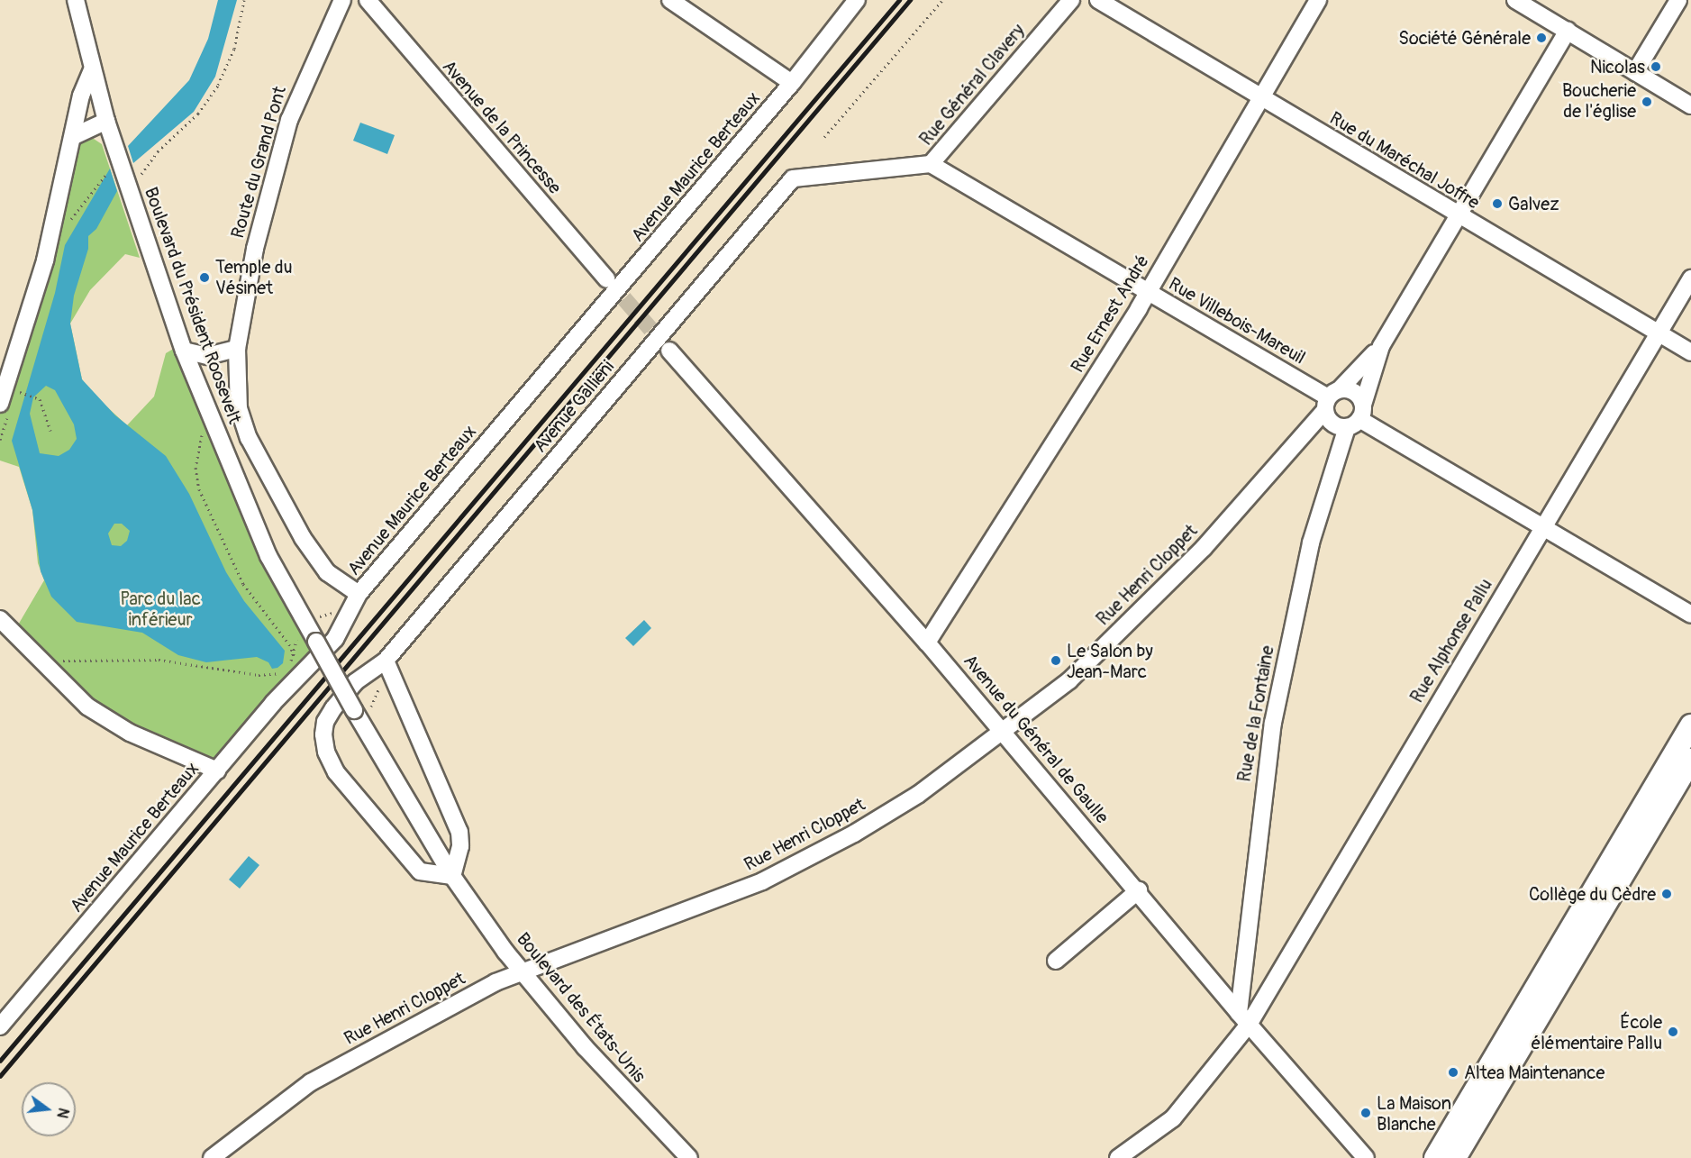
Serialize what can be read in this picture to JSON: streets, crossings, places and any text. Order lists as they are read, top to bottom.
{
  "streets": {
    "street": [
      "Rue Général Clavery",
      "Avenue de la Princesse",
      "Rue du Maréchal Joffre",
      "Route du Grand Pont",
      "Avenue Maurice Berteaux",
      "Boulevard du Président Roosevelt",
      "Rue Ernest André",
      "Rue Villebois-Mareuil",
      "Avenue Gallieni",
      "Rue Henri Cloppet",
      "Rue Alphonse Pallu",
      "Rue de la Fontaine",
      "Avenue du Général de Gaulle",
      "Boulevard des États-Unis"
    ]
  },
  "crossings": [
    ["Rue Général Clavery", "Rue Villebois-Mareuil"],
    ["Rue Général Clavery", "Avenue Gallieni"],
    ["Rue du Maréchal Joffre", "Rue Ernest André"],
    ["Rue du Maréchal Joffre", "Rue Henri Cloppet"],
    ["Rue du Maréchal Joffre", "Rue Alphonse Pallu"],
    ["Route du Grand Pont", "Boulevard du Président Roosevelt"],
    ["Avenue Maurice Berteaux", "Boulevard du Président Roosevelt"],
    ["Boulevard du Président Roosevelt", "Boulevard des États-Unis"],
    ["Rue Ernest André", "Rue Villebois-Mareuil"],
    ["Rue Ernest André", "Avenue du Général de Gaulle"],
    ["Rue Villebois-Mareuil", "Rue Henri Cloppet"],
    ["Rue Henri Cloppet", "Rue de la Fontaine"],
    ["Rue Henri Cloppet", "Avenue du Général de Gaulle"],
    ["Rue Henri Cloppet", "Boulevard des États-Unis"],
    ["Rue Alphonse Pallu", "Rue de la Fontaine"],
    ["Rue Alphonse Pallu", "Avenue du Général de Gaulle"],
    ["Rue de la Fontaine", "Avenue du Général de Gaulle"]
  ],
  "parks": ["Parc du lac inférieur"],
  "places": [
    "Société Générale",
    "Nicolas",
    "Boucherie de l'église",
    "Galvez",
    "Temple du Vésinet",
    "Le Salon by Jean-Marc",
    "Collège du Cèdre",
    "École élémentaire Pallu",
    "Altea Maintenance",
    "La Maison Blanche"
  ],
  "north": "right"
}
